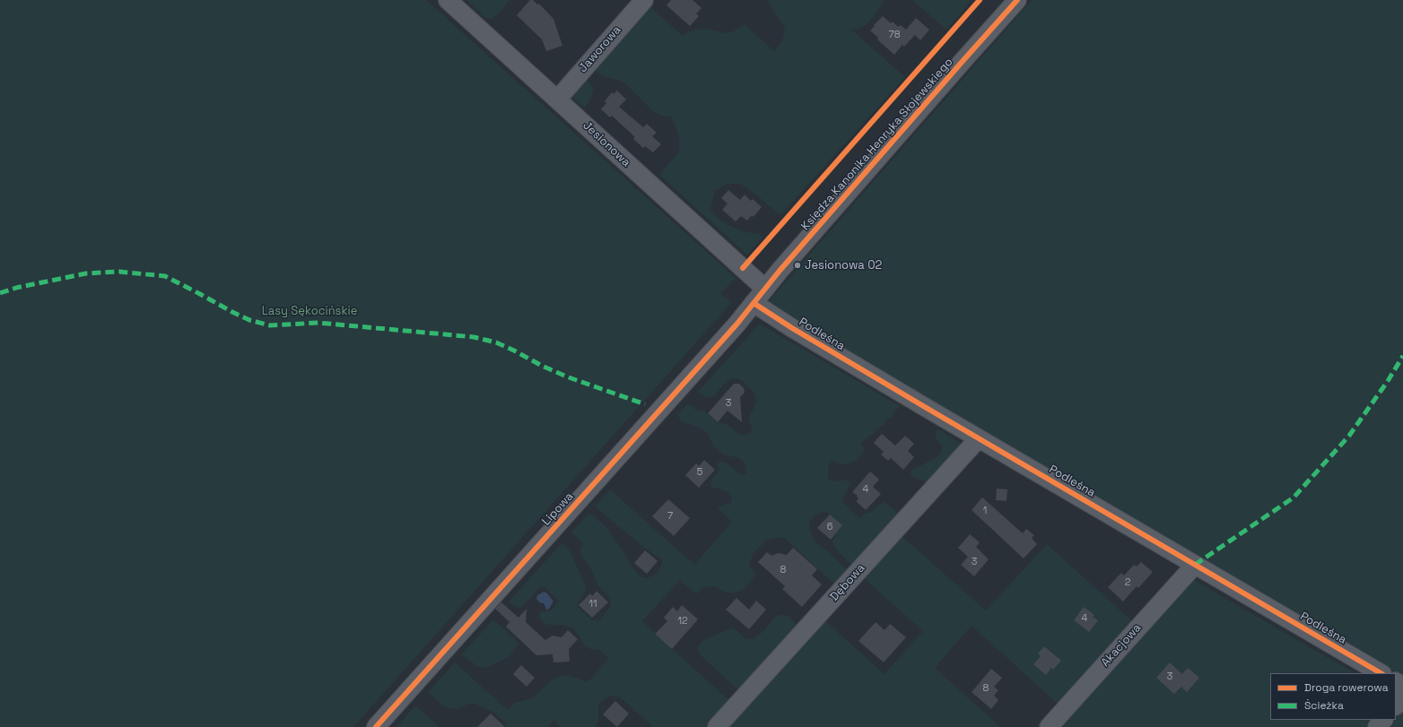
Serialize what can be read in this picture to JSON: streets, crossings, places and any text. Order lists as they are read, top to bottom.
{
  "streets": {
    "street": [
      "Jaworowa",
      "Jesionowa",
      "Księdza Kanonika Henryka Słojewskiego",
      "Podleśna",
      "Lipowa",
      "Dębowa",
      "Akacjowa"
    ]
  },
  "crossings": [
    ["Jaworowa", "Jesionowa"],
    ["Jesionowa", "Księdza Kanonika Henryka Słojewskiego"],
    ["Księdza Kanonika Henryka Słojewskiego", "Podleśna"],
    ["Księdza Kanonika Henryka Słojewskiego", "Lipowa"],
    ["Podleśna", "Lipowa"],
    ["Podleśna", "Dębowa"],
    ["Podleśna", "Akacjowa"]
  ],
  "parks": ["Lasy Sękocińskie"],
  "places": ["Jesionowa 02"],
  "house_numbers": [
    "78",
    "3",
    "5",
    "4",
    "1",
    "7",
    "6",
    "3",
    "8",
    "2",
    "11",
    "4",
    "12",
    "3",
    "8"
  ],
  "legend": ["Droga rowerowa", "Ścieżka"]
}
